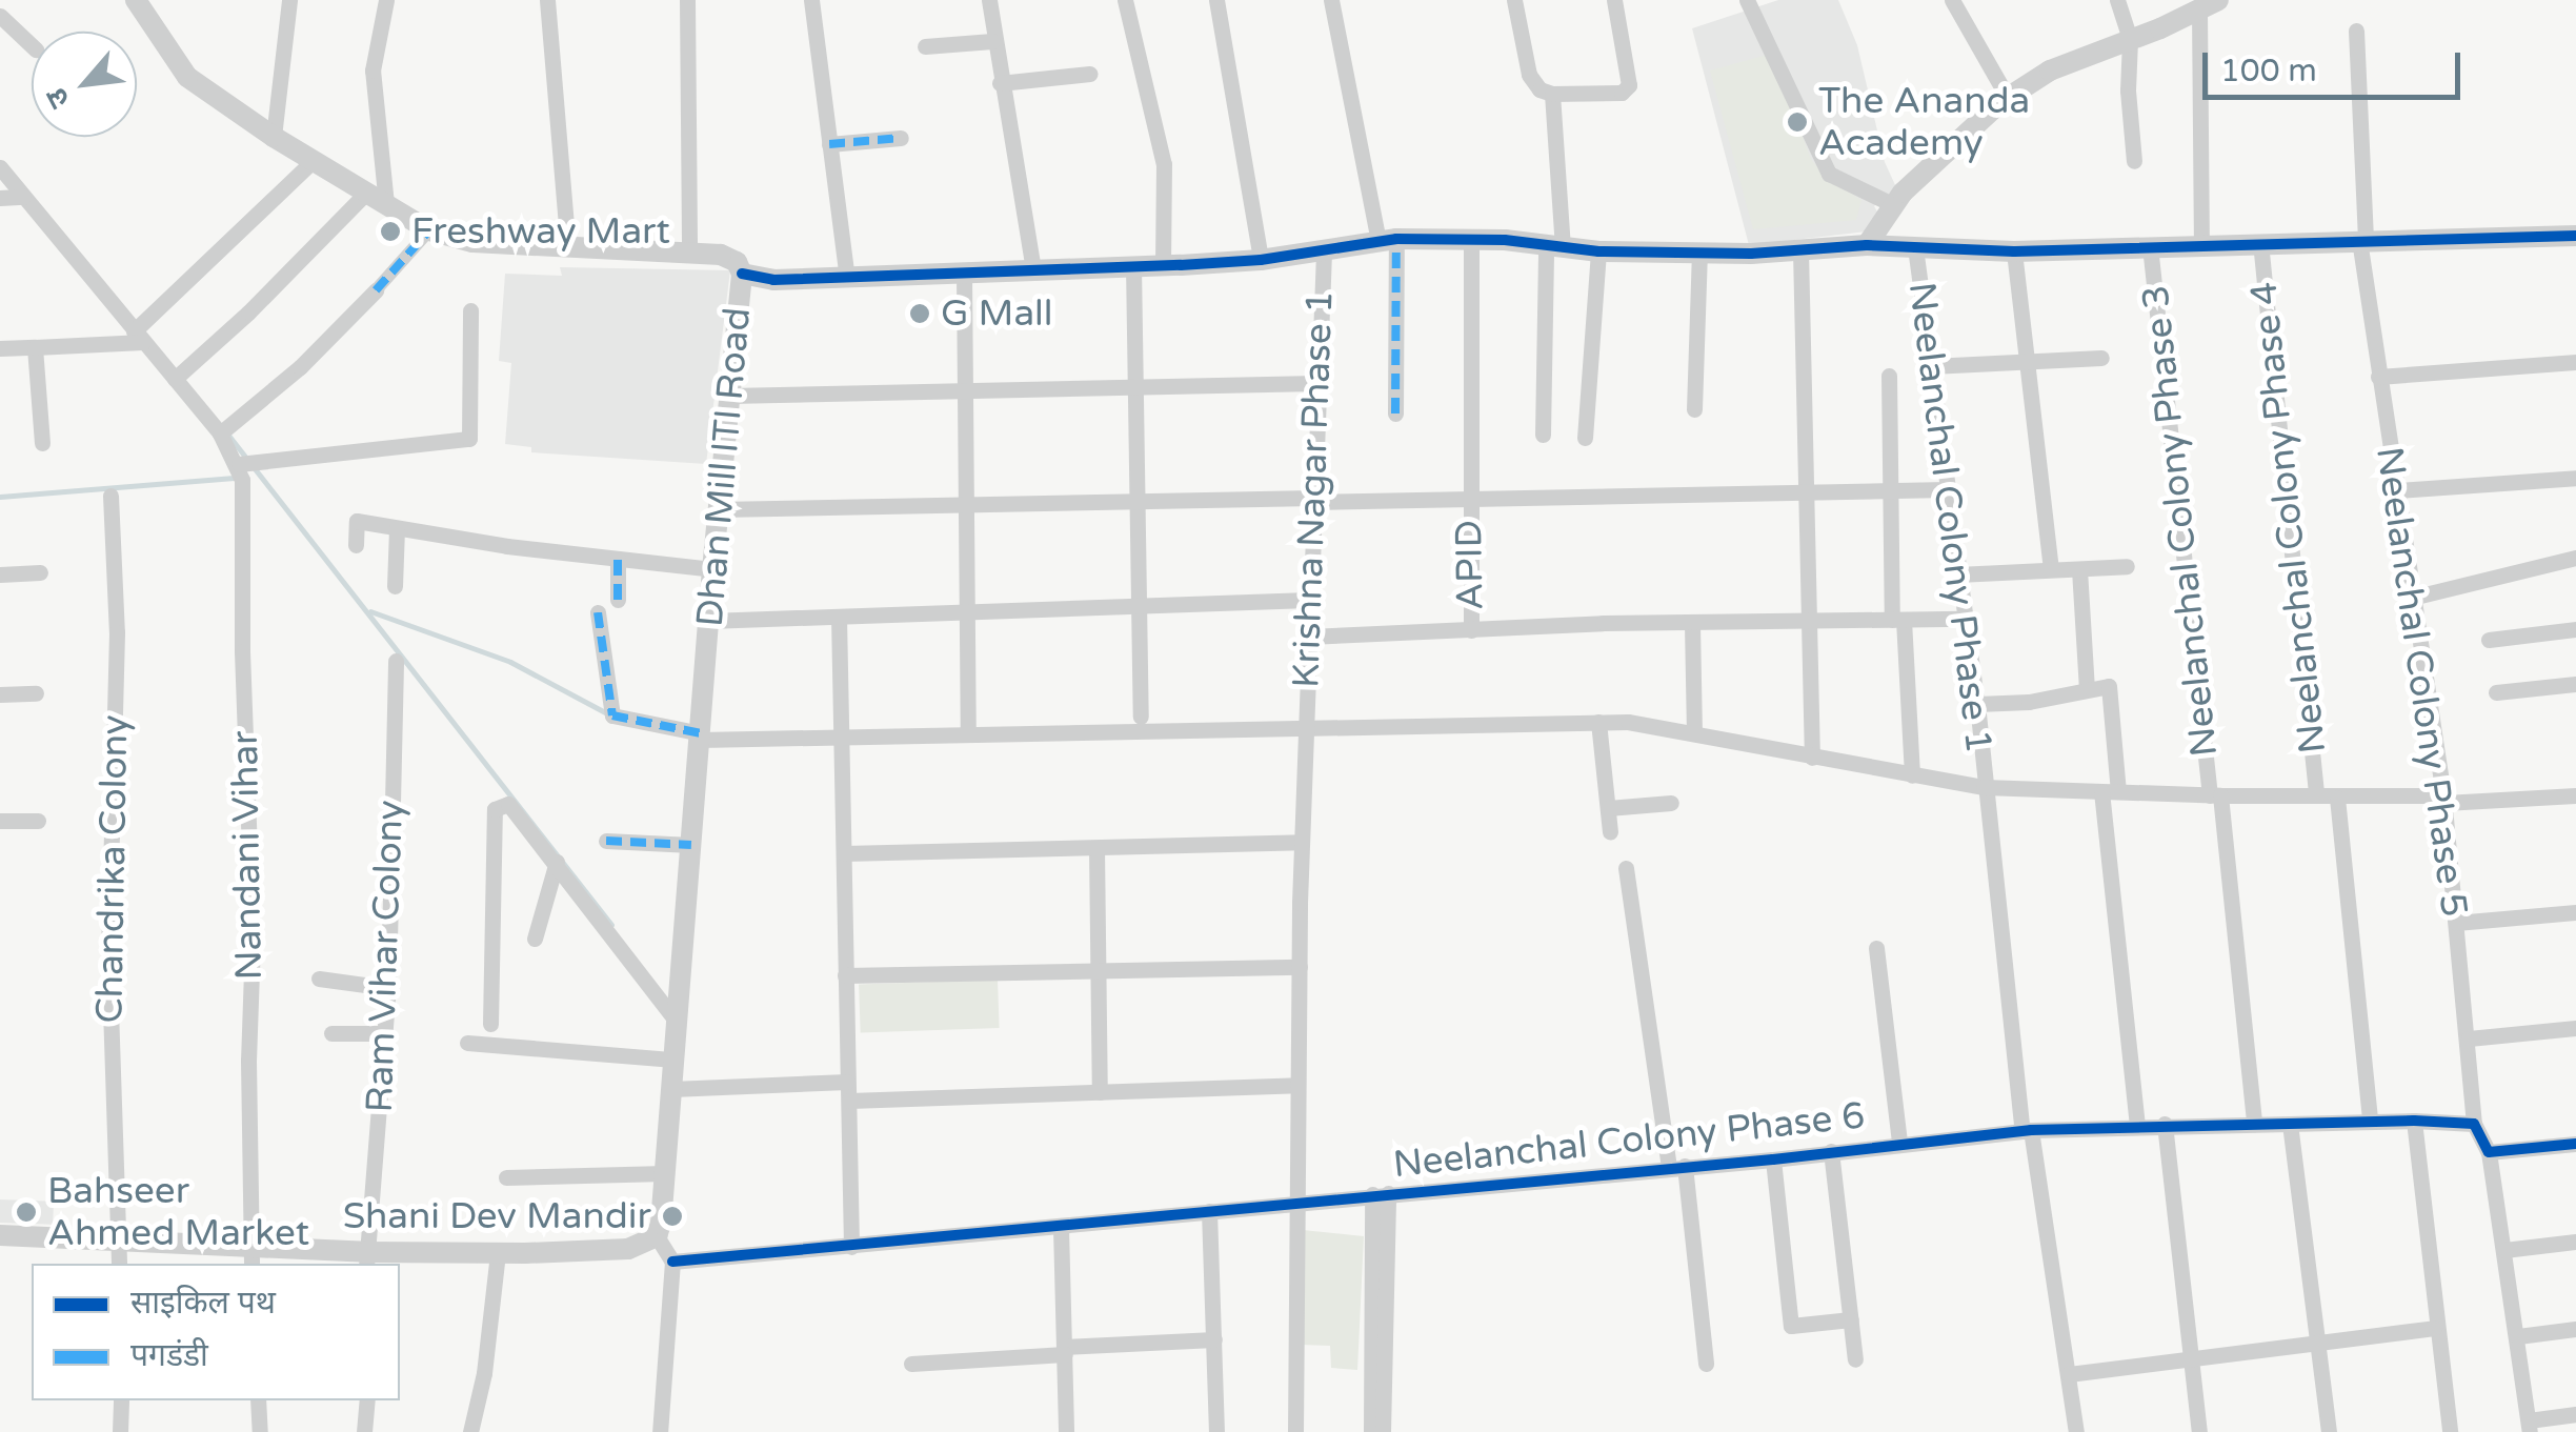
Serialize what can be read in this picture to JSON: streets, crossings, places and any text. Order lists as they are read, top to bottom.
{
  "streets": {
    "street": [
      "Dhan Mill ITI Road",
      "Krishna Nagar Phase 1",
      "Neelanchal Colony Phase 1",
      "Neelanchal Colony Phase 4",
      "Neelanchal Colony Phase 3",
      "APID",
      "Neelanchal Colony Phase 5",
      "Nandani Vihar",
      "Chandrika Colony",
      "Ram Vihar Colony",
      "Neelanchal Colony Phase 6"
    ]
  },
  "crossings": [
    ["Krishna Nagar Phase 1", "Neelanchal Colony Phase 6"],
    ["Neelanchal Colony Phase 1", "Neelanchal Colony Phase 6"],
    ["Neelanchal Colony Phase 3", "Neelanchal Colony Phase 6"],
    ["Neelanchal Colony Phase 5", "Neelanchal Colony Phase 6"]
  ],
  "places": [
    "The Ananda Academy",
    "Freshway Mart",
    "G Mall",
    "Bahseer Ahmed Market",
    "Shani Dev Mandir"
  ],
  "legend": ["साइकिल पथ", "पगडंडी"],
  "scale_bar": "100 m",
  "north": "bottom left"
}
